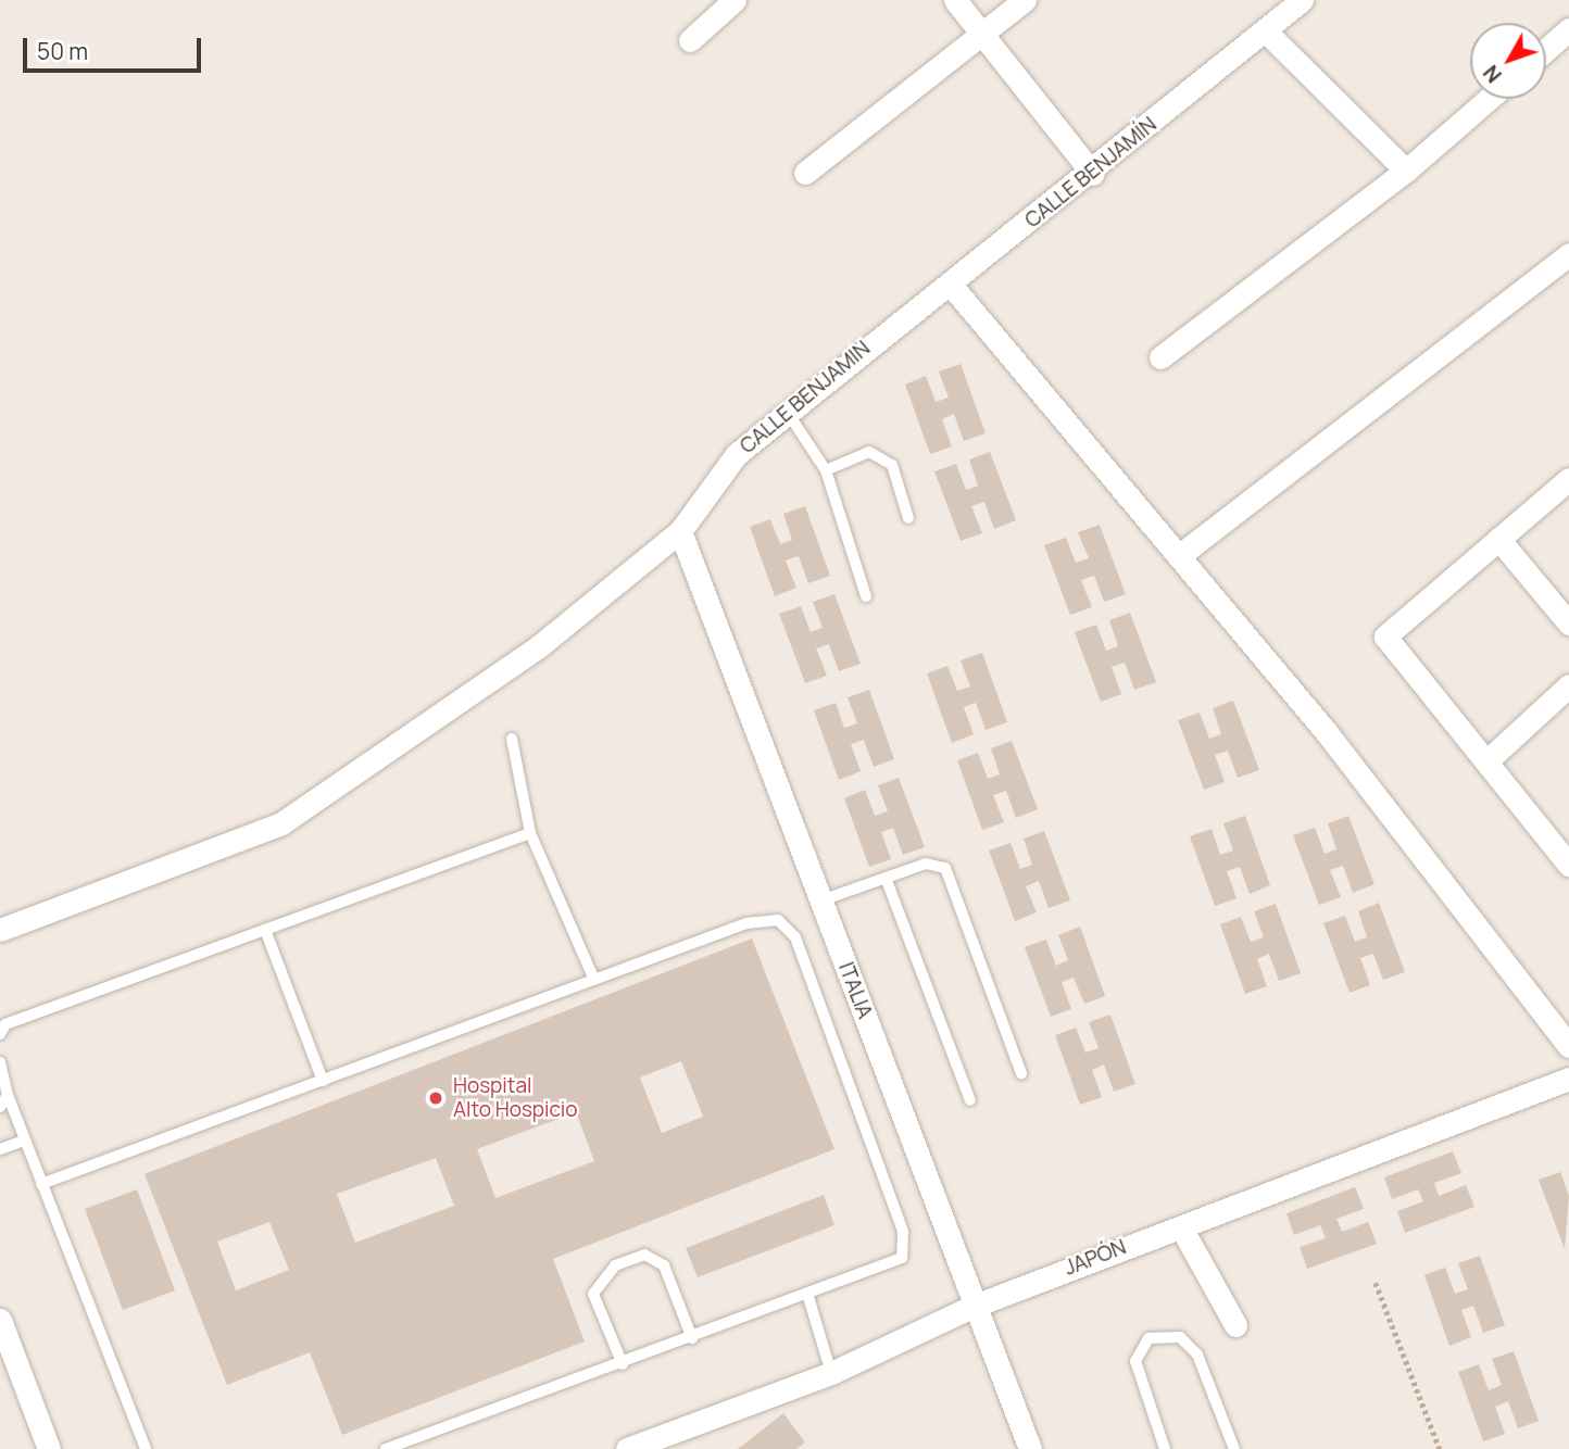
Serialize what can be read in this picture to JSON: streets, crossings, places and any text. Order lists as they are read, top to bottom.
{
  "streets": {
    "street": [
      "CALLE BENJAMÍN",
      "CALLE BENJAMIN",
      "ITALIA",
      "JAPÓN"
    ]
  },
  "crossings": [
    ["CALLE BENJAMÍN", "CALLE BENJAMIN"],
    ["CALLE BENJAMIN", "ITALIA"],
    ["ITALIA", "JAPÓN"]
  ],
  "places": ["Hospital Alto Hospicio"],
  "scale_bar": "50 m",
  "north": "bottom left"
}
